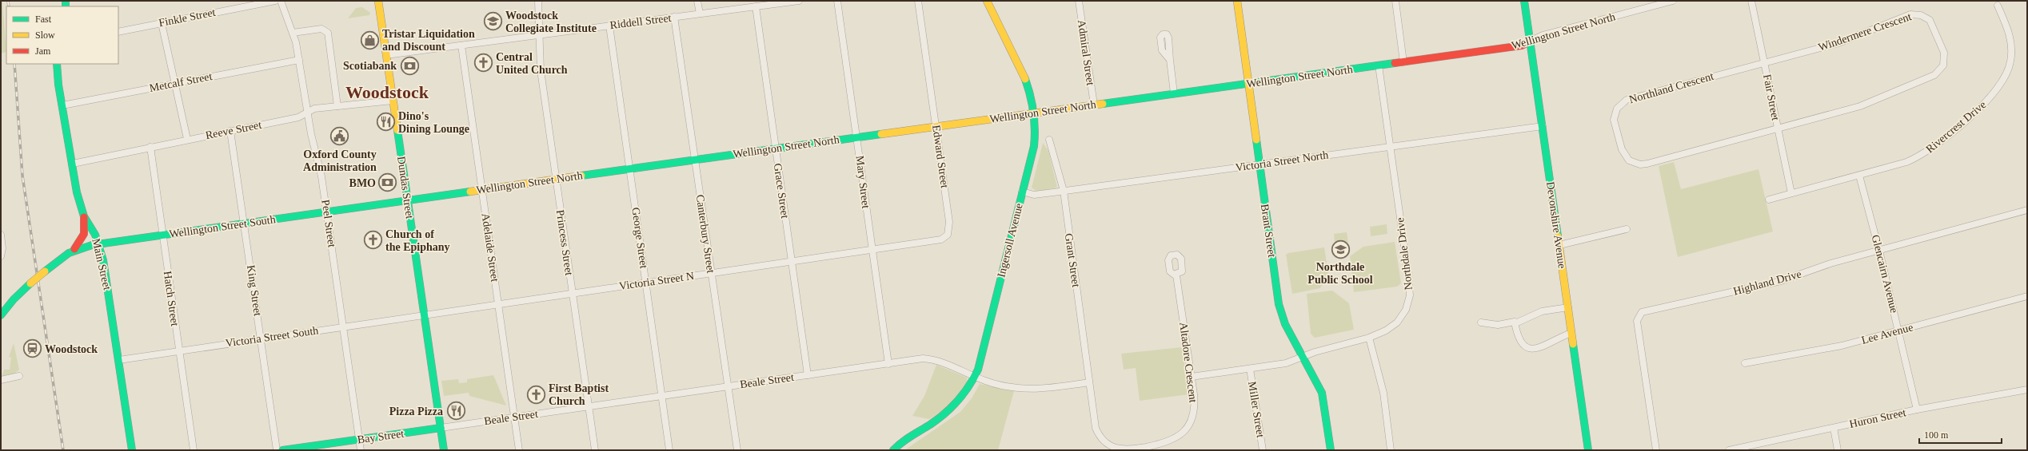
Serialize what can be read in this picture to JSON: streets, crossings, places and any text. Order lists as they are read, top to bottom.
{
  "streets": {
    "main road": [
      "Wellington Street North",
      "Dundas Street",
      "Devonshire Avenue",
      "Wellington Street South",
      "Brant Street",
      "Ingersoll Avenue",
      "Main Street",
      "Bay Street"
    ],
    "street": [
      "Finkle Street",
      "Riddell Street",
      "Windermere Crescent",
      "Admiral Street",
      "Metcalf Street",
      "Northland Crescent",
      "Fair Street",
      "Rivercrest Drive",
      "Reeve Street",
      "Edward Street",
      "Victoria Street North",
      "Mary Street",
      "Grace Street",
      "Peel Street",
      "Canterbury Street",
      "George Street",
      "Princess Street",
      "Adelaide Street",
      "Northdale Drive",
      "Grant Street",
      "Glencairn Avenue",
      "Victoria Street N",
      "Highland Drive",
      "King Street",
      "Hatch Street",
      "Lee Avenue",
      "Victoria Street South",
      "Altadore Crescent",
      "Beale Street",
      "Miller Street",
      "Huron Street"
    ]
  },
  "crossings": [
    ["Riddell Street", "Dundas Street"],
    ["Riddell Street", "Grace Street"],
    ["Riddell Street", "Canterbury Street"],
    ["Riddell Street", "George Street"],
    ["Riddell Street", "Princess Street"],
    ["Riddell Street", "Adelaide Street"],
    ["Wellington Street North", "Admiral Street"],
    ["Wellington Street North", "Edward Street"],
    ["Wellington Street North", "Mary Street"],
    ["Wellington Street North", "Dundas Street"],
    ["Wellington Street North", "Grace Street"],
    ["Wellington Street North", "Devonshire Avenue"],
    ["Wellington Street North", "Wellington Street South"],
    ["Wellington Street North", "Brant Street"],
    ["Wellington Street North", "Canterbury Street"],
    ["Wellington Street North", "George Street"],
    ["Wellington Street North", "Ingersoll Avenue"],
    ["Wellington Street North", "Princess Street"],
    ["Wellington Street North", "Adelaide Street"],
    ["Wellington Street North", "Northdale Drive"],
    ["Windermere Crescent", "Northland Crescent"],
    ["Windermere Crescent", "Fair Street"],
    ["Metcalf Street", "Peel Street"],
    ["Metcalf Street", "Main Street"],
    ["Northland Crescent", "Fair Street"],
    ["Fair Street", "Rivercrest Drive"],
    ["Rivercrest Drive", "Glencairn Avenue"],
    ["Reeve Street", "Dundas Street"],
    ["Reeve Street", "Peel Street"],
    ["Reeve Street", "Main Street"],
    ["Reeve Street", "King Street"],
    ["Reeve Street", "Hatch Street"],
    ["Edward Street", "Mary Street"],
    ["Edward Street", "Victoria Street N"],
    ["Victoria Street North", "Devonshire Avenue"],
    ["Victoria Street North", "Brant Street"],
    ["Victoria Street North", "Ingersoll Avenue"],
    ["Victoria Street North", "Northdale Drive"],
    ["Victoria Street North", "Grant Street"],
    ["Mary Street", "Victoria Street N"],
    ["Mary Street", "Beale Street"],
    ["Dundas Street", "Wellington Street South"],
    ["Dundas Street", "Victoria Street N"],
    ["Dundas Street", "Victoria Street South"],
    ["Dundas Street", "Beale Street"],
    ["Dundas Street", "Bay Street"],
    ["Grace Street", "Victoria Street N"],
    ["Grace Street", "Beale Street"],
    ["Peel Street", "Wellington Street South"],
    ["Peel Street", "Victoria Street South"],
    ["Peel Street", "Bay Street"],
    ["Wellington Street South", "Main Street"],
    ["Wellington Street South", "King Street"],
    ["Wellington Street South", "Hatch Street"],
    ["Brant Street", "Northdale Drive"],
    ["Canterbury Street", "Victoria Street N"],
    ["Canterbury Street", "Beale Street"],
    ["George Street", "Victoria Street N"],
    ["George Street", "Beale Street"],
    ["Ingersoll Avenue", "Beale Street"],
    ["Princess Street", "Victoria Street N"],
    ["Princess Street", "Beale Street"],
    ["Adelaide Street", "Victoria Street N"],
    ["Adelaide Street", "Beale Street"],
    ["Northdale Drive", "Altadore Crescent"],
    ["Northdale Drive", "Miller Street"],
    ["Grant Street", "Altadore Crescent"],
    ["Grant Street", "Beale Street"],
    ["Main Street", "Victoria Street South"],
    ["Glencairn Avenue", "Highland Drive"],
    ["Glencairn Avenue", "Lee Avenue"],
    ["Glencairn Avenue", "Huron Street"],
    ["Victoria Street N", "Victoria Street South"],
    ["King Street", "Victoria Street South"],
    ["Hatch Street", "Victoria Street South"],
    ["Altadore Crescent", "Beale Street"],
    ["Beale Street", "Bay Street"]
  ],
  "districts": ["Woodstock"],
  "places": {
    "school or university": ["Woodstock Collegiate Institute", "Northdale Public School"],
    "shop": ["Tristar Liquidation and Discount"],
    "church": ["Central United Church", "Church of the Epiphany", "First Baptist Church"],
    "bank": ["Scotiabank", "BMO"],
    "restaurant": ["Dino's Dining Lounge", "Pizza Pizza"],
    "public building": ["Oxford County Administration"],
    "station": ["Woodstock"]
  },
  "legend": ["Fast", "Slow", "Jam"],
  "scale_bar": "100 m"
}
